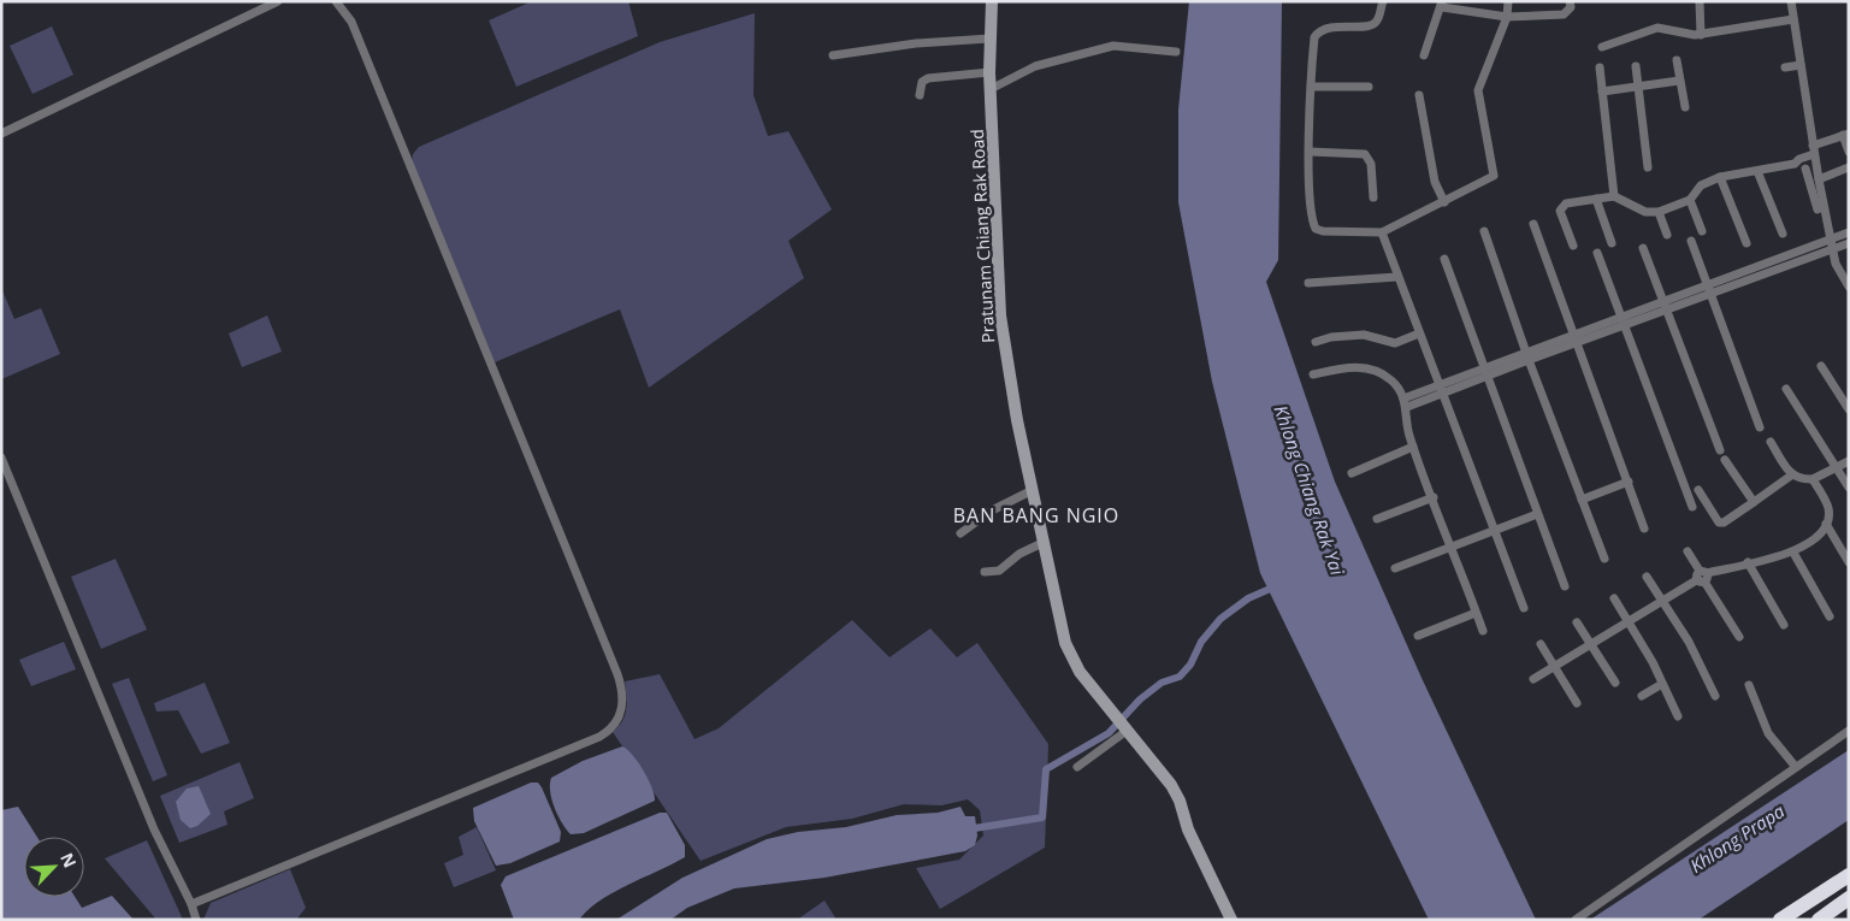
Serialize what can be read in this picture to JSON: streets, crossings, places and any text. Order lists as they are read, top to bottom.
{
  "streets": {
    "street": ["Pratunam Chiang Rak Road"]
  },
  "districts": ["BAN BANG NGIO"],
  "water": ["Khlong Chiang Rak Yai", "Khlong Prapa"],
  "north": "top right"
}
